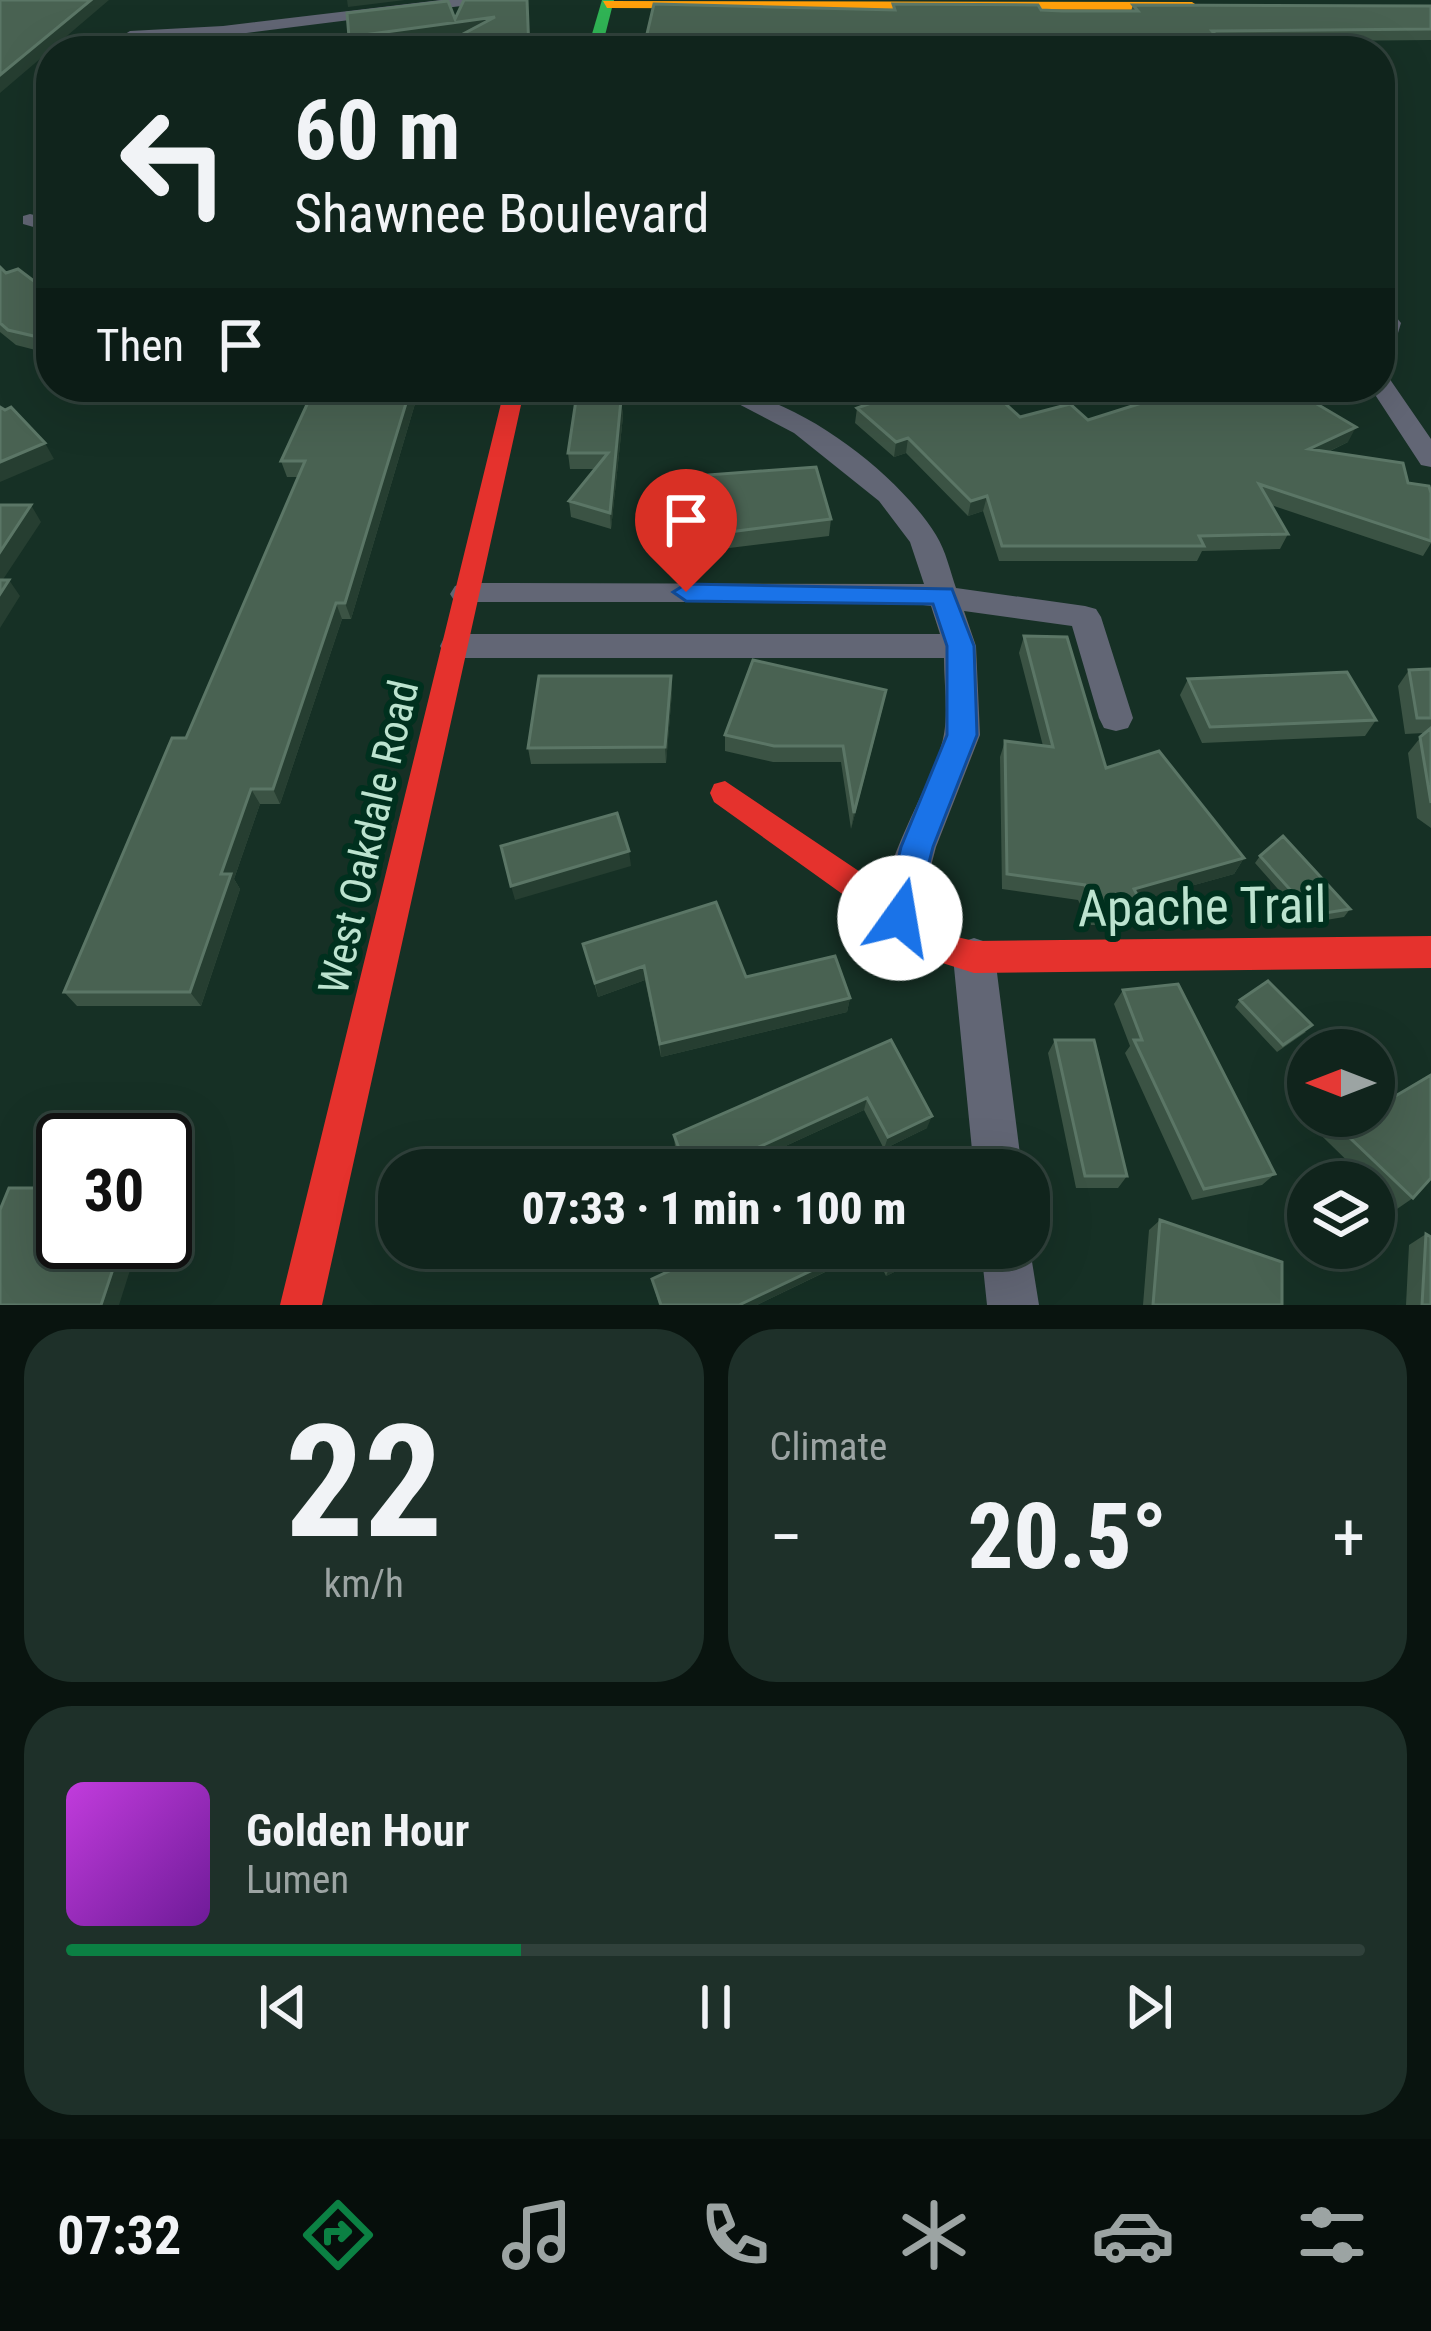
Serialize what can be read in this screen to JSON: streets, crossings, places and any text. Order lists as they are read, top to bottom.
{
  "streets": {
    "street": ["West Oakdale Road", "Apache Trail"]
  },
  "north": "left",
  "page": {
    "turn": ["60 m", "Shawnee Boulevard"],
    "then": "Then",
    "limit": "30",
    "trip": "07:33 · 1 min · 100 m",
    "tile": [
      ["22", "km/h"],
      "Climate"
    ],
    "heat": ["−", "20.5°", "+"],
    "song": ["Golden Hour", "Lumen"],
    "tabs": "07:32"
  }
}
